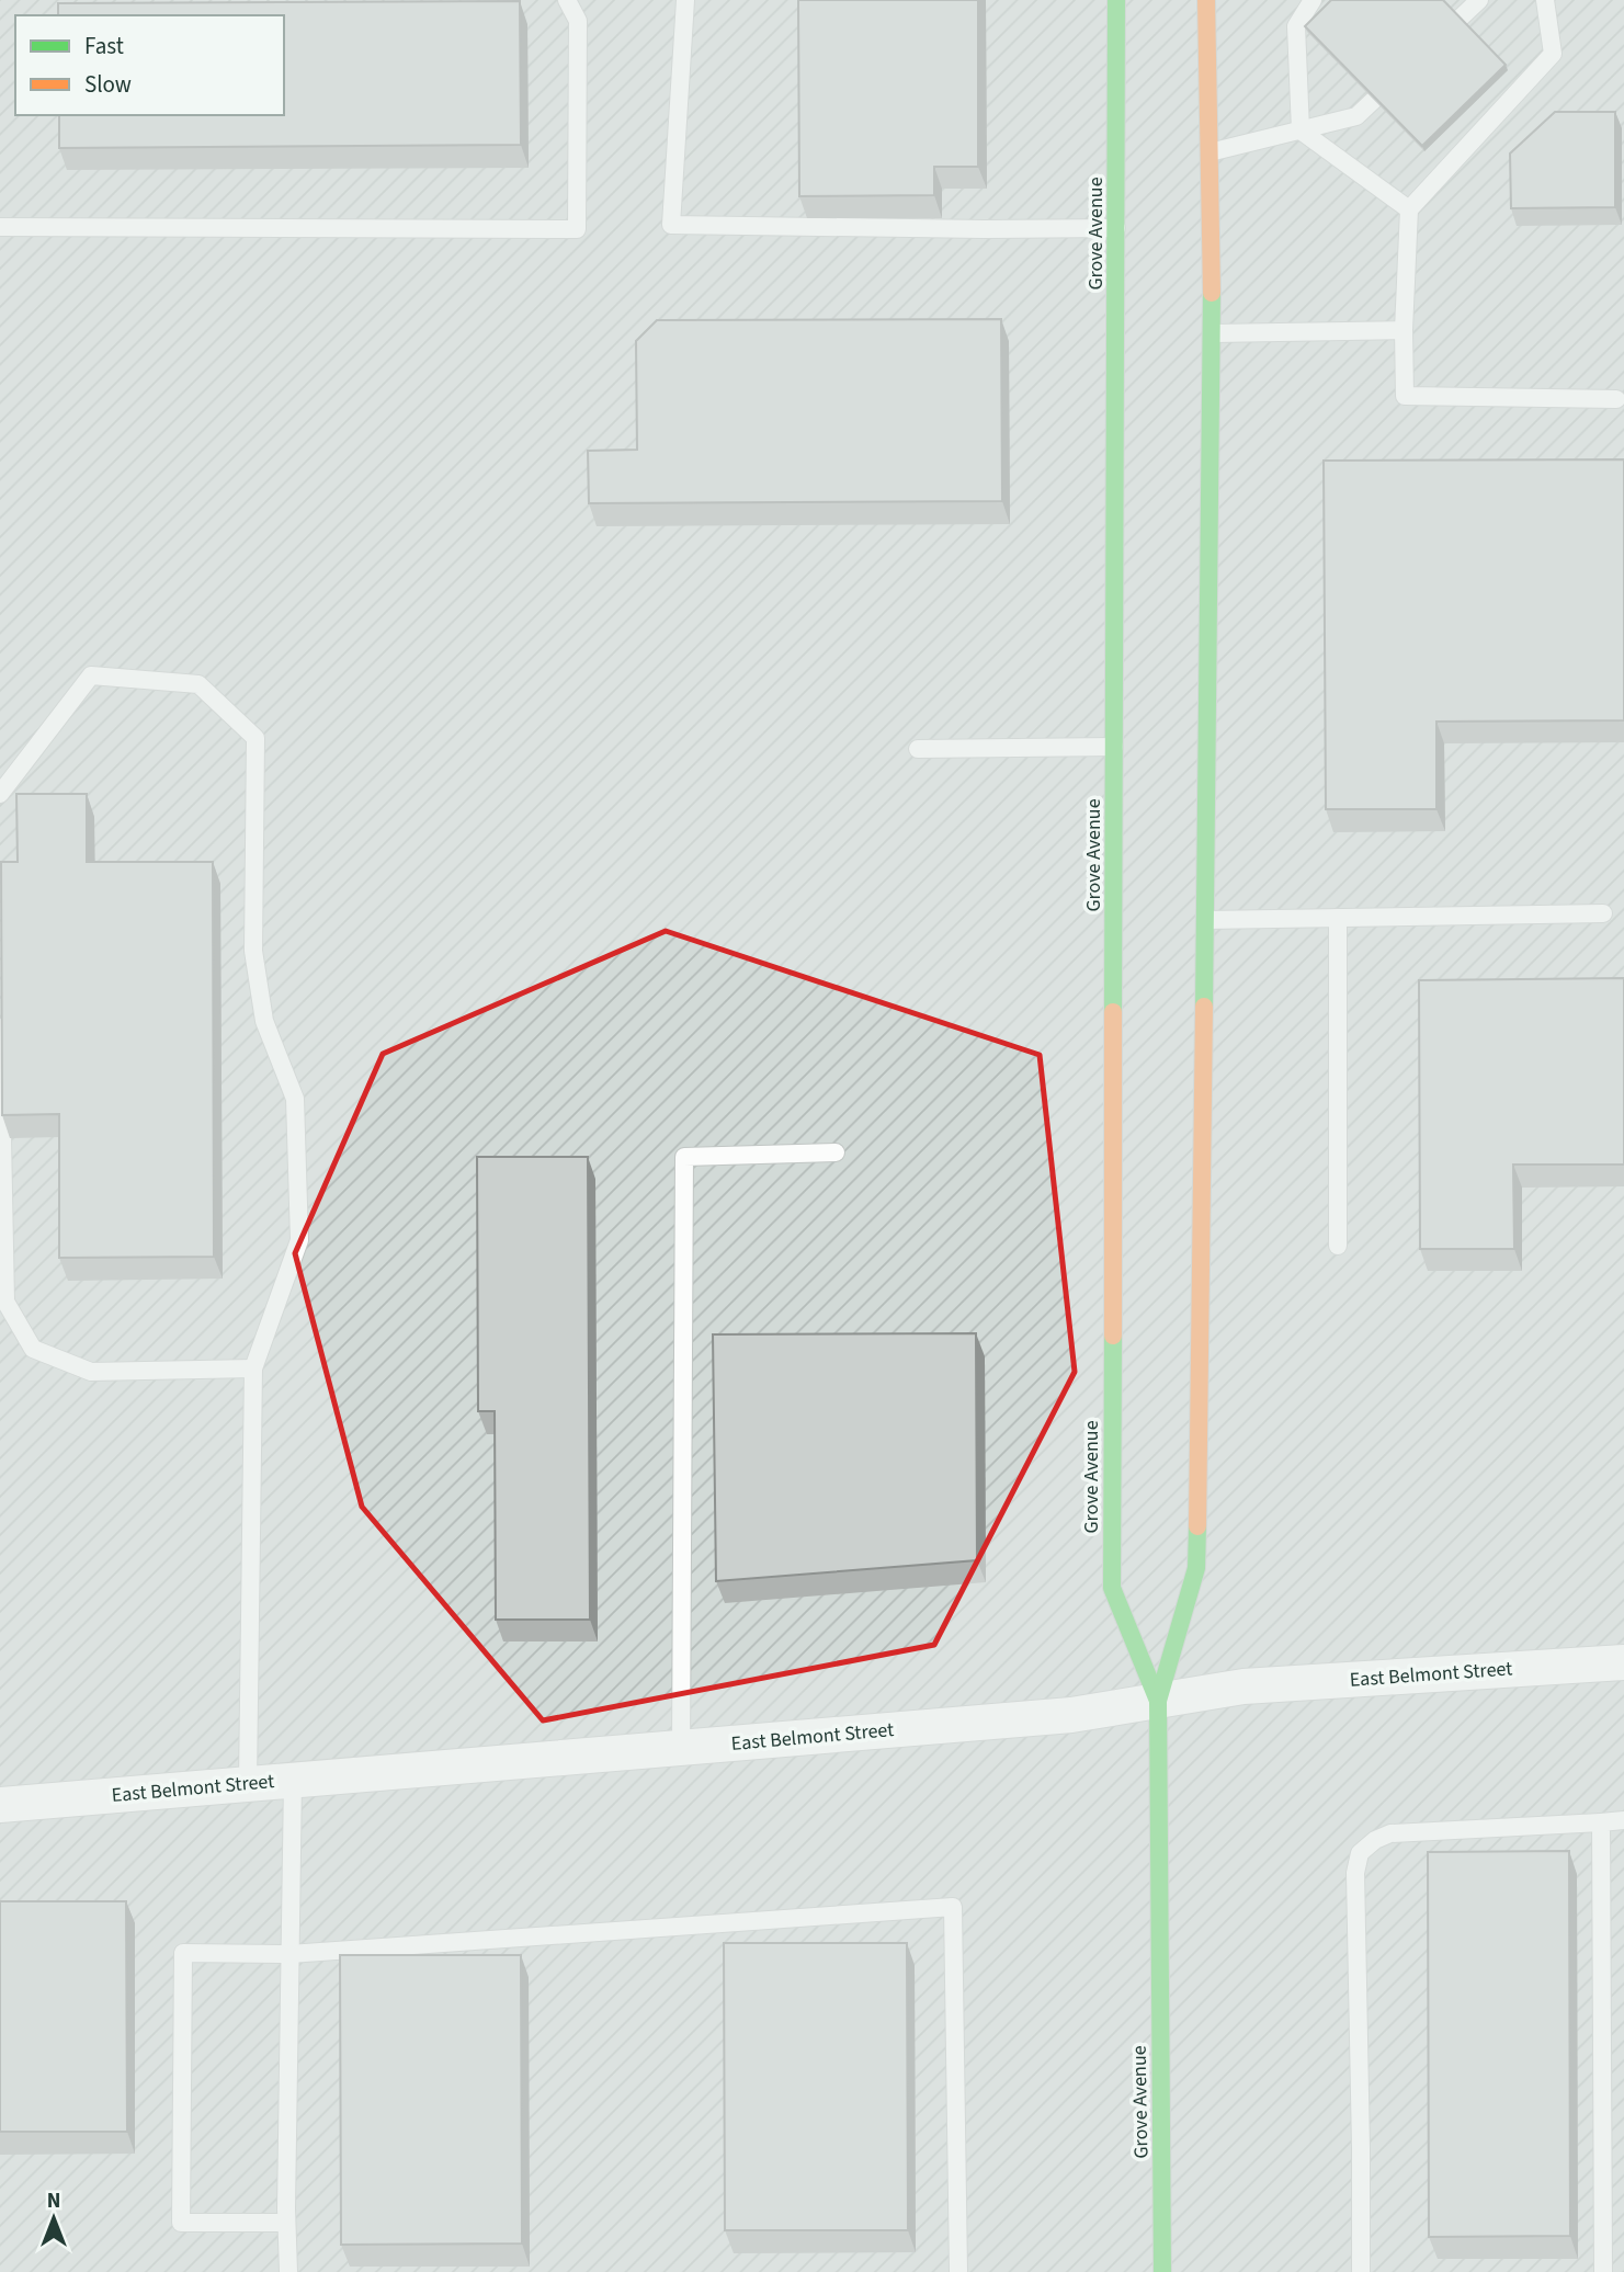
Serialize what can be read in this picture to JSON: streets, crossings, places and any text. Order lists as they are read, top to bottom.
{
  "streets": {
    "main road": ["Grove Avenue"],
    "street": ["East Belmont Street"]
  },
  "crossings": [
    ["Grove Avenue", "East Belmont Street"]
  ],
  "legend": ["Fast", "Slow"],
  "north": "top"
}
